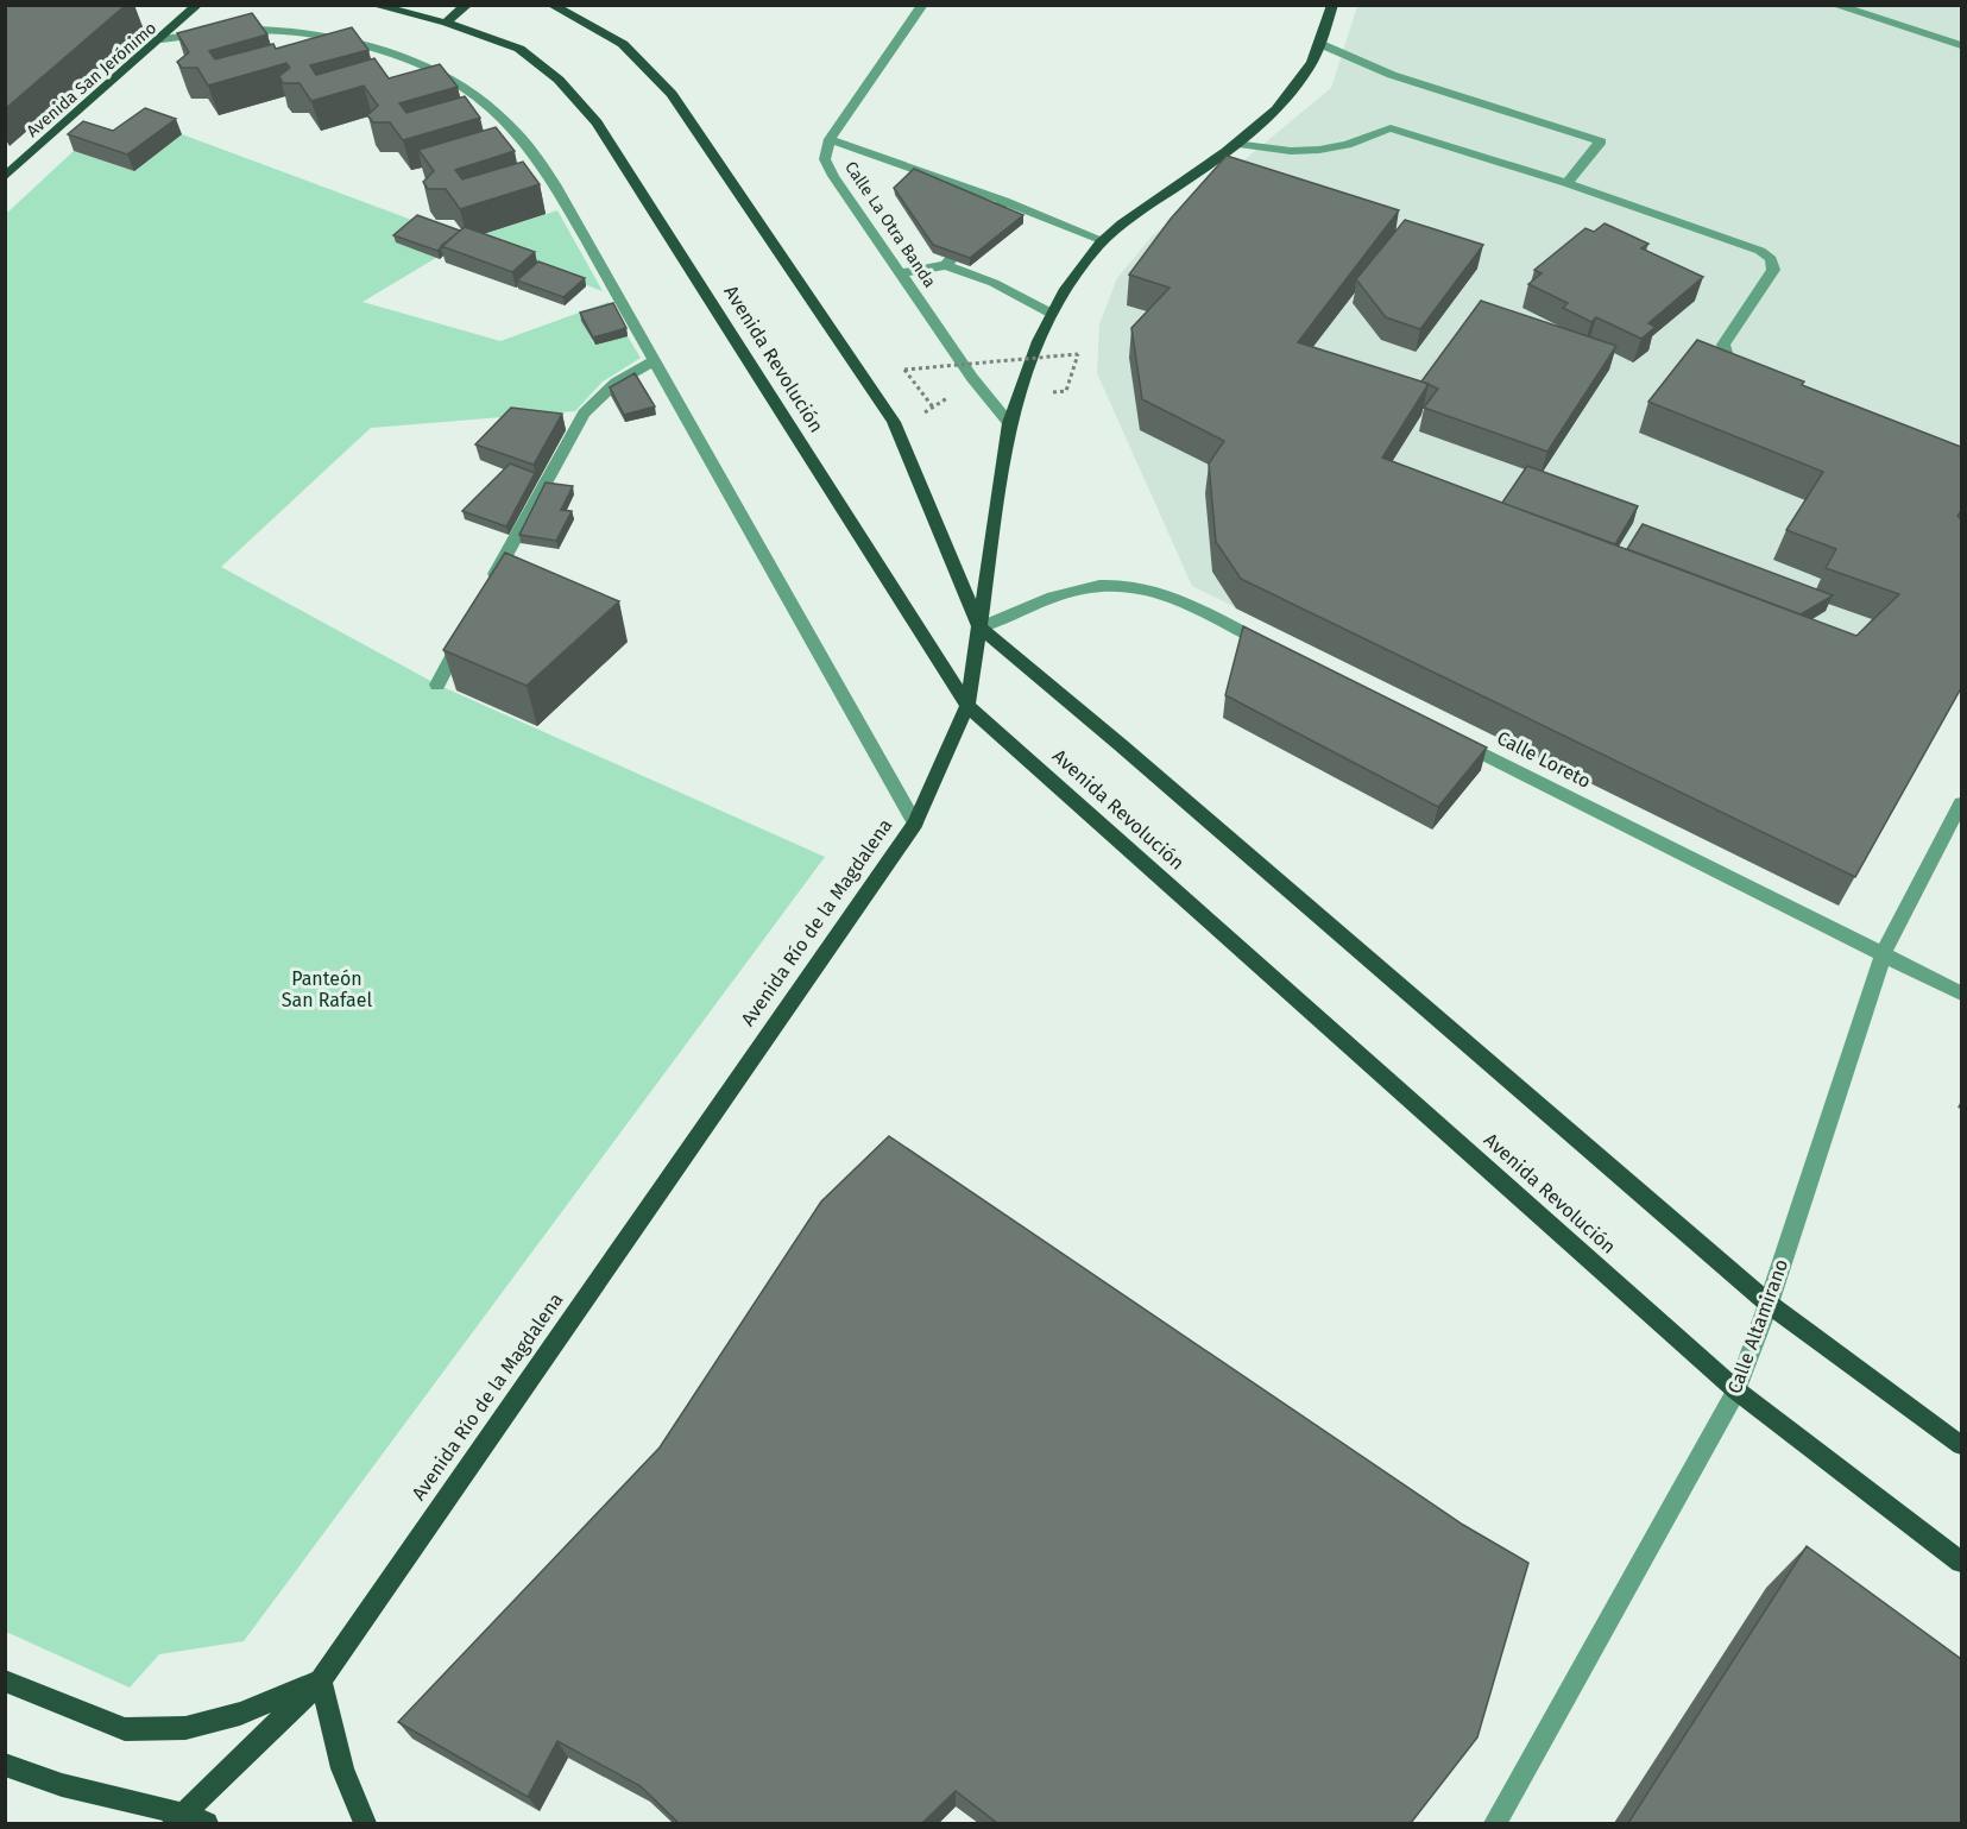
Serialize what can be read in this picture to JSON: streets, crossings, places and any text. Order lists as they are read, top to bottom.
{
  "streets": {
    "main road": ["Avenida San Jerónimo", "Avenida Revolución", "Avenida Río de la Magdalena"],
    "street": ["Calle La Otra Banda", "Calle Loreto", "Calle Altamirano"]
  },
  "crossings": [
    ["Calle La Otra Banda", "Avenida Río de la Magdalena"],
    ["Avenida Revolución", "Avenida Río de la Magdalena"],
    ["Avenida Revolución", "Calle Altamirano"],
    ["Calle Loreto", "Calle Altamirano"]
  ],
  "parks": ["Panteón San Rafael"]
}
